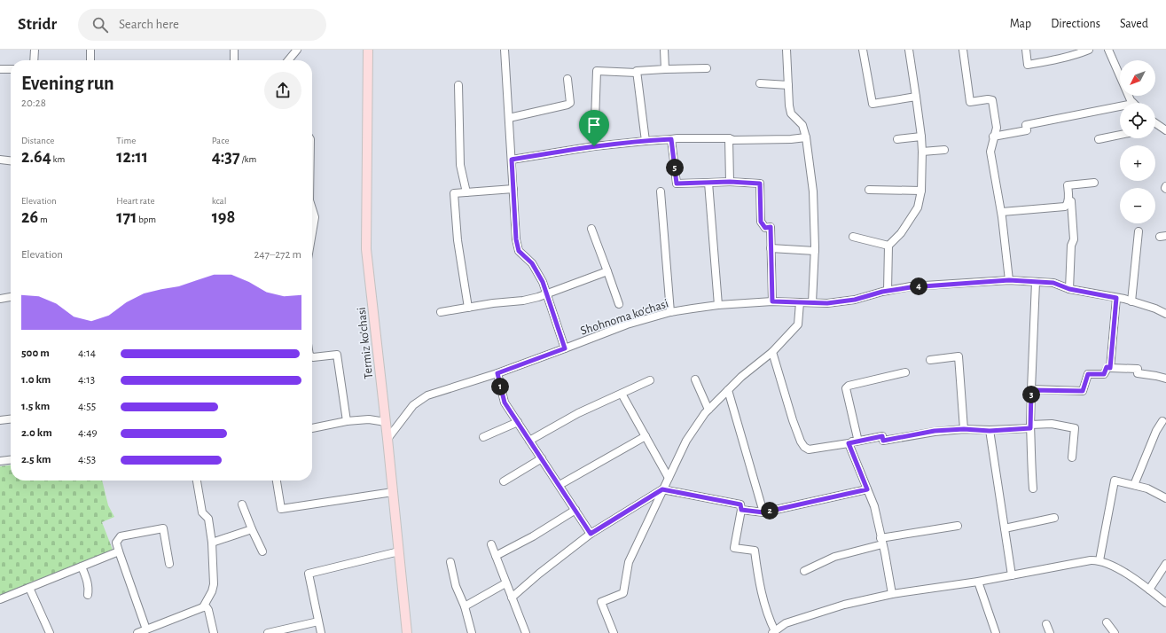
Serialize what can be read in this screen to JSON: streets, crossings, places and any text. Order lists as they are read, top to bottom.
{
  "streets": {
    "main road": ["Termiz ko'chasi"],
    "street": ["Shohnoma ko'chasi"]
  },
  "crossings": [
    ["Shohnoma ko'chasi", "Termiz ko'chasi"]
  ],
  "north": "bottom left",
  "page": {
    "header": "Stridr",
    "search": "Search here",
    "nav": ["Map", "Directions", "Saved"],
    "map_buttons": ["+", "−"],
    "heading": ["Evening run", "20:28"],
    "stats": [
      ["Distance", "2.64 km"],
      ["Time", "12:11"],
      ["Pace", "4:37 /km"],
      ["Elevation", "26 m"],
      ["Heart rate", "171 bpm"],
      ["kcal", "198"]
    ],
    "pins": [
      "5",
      "4",
      "1",
      "3",
      "2"
    ],
    "chart": ["Elevation", "247–272 m"],
    "list": [
      {
        "name": "500 m",
        "note": "4:14"
      },
      {
        "name": "1.0 km",
        "note": "4:13"
      },
      {
        "name": "1.5 km",
        "note": "4:55"
      },
      {
        "name": "2.0 km",
        "note": "4:49"
      },
      {
        "name": "2.5 km",
        "note": "4:53"
      }
    ]
  }
}
